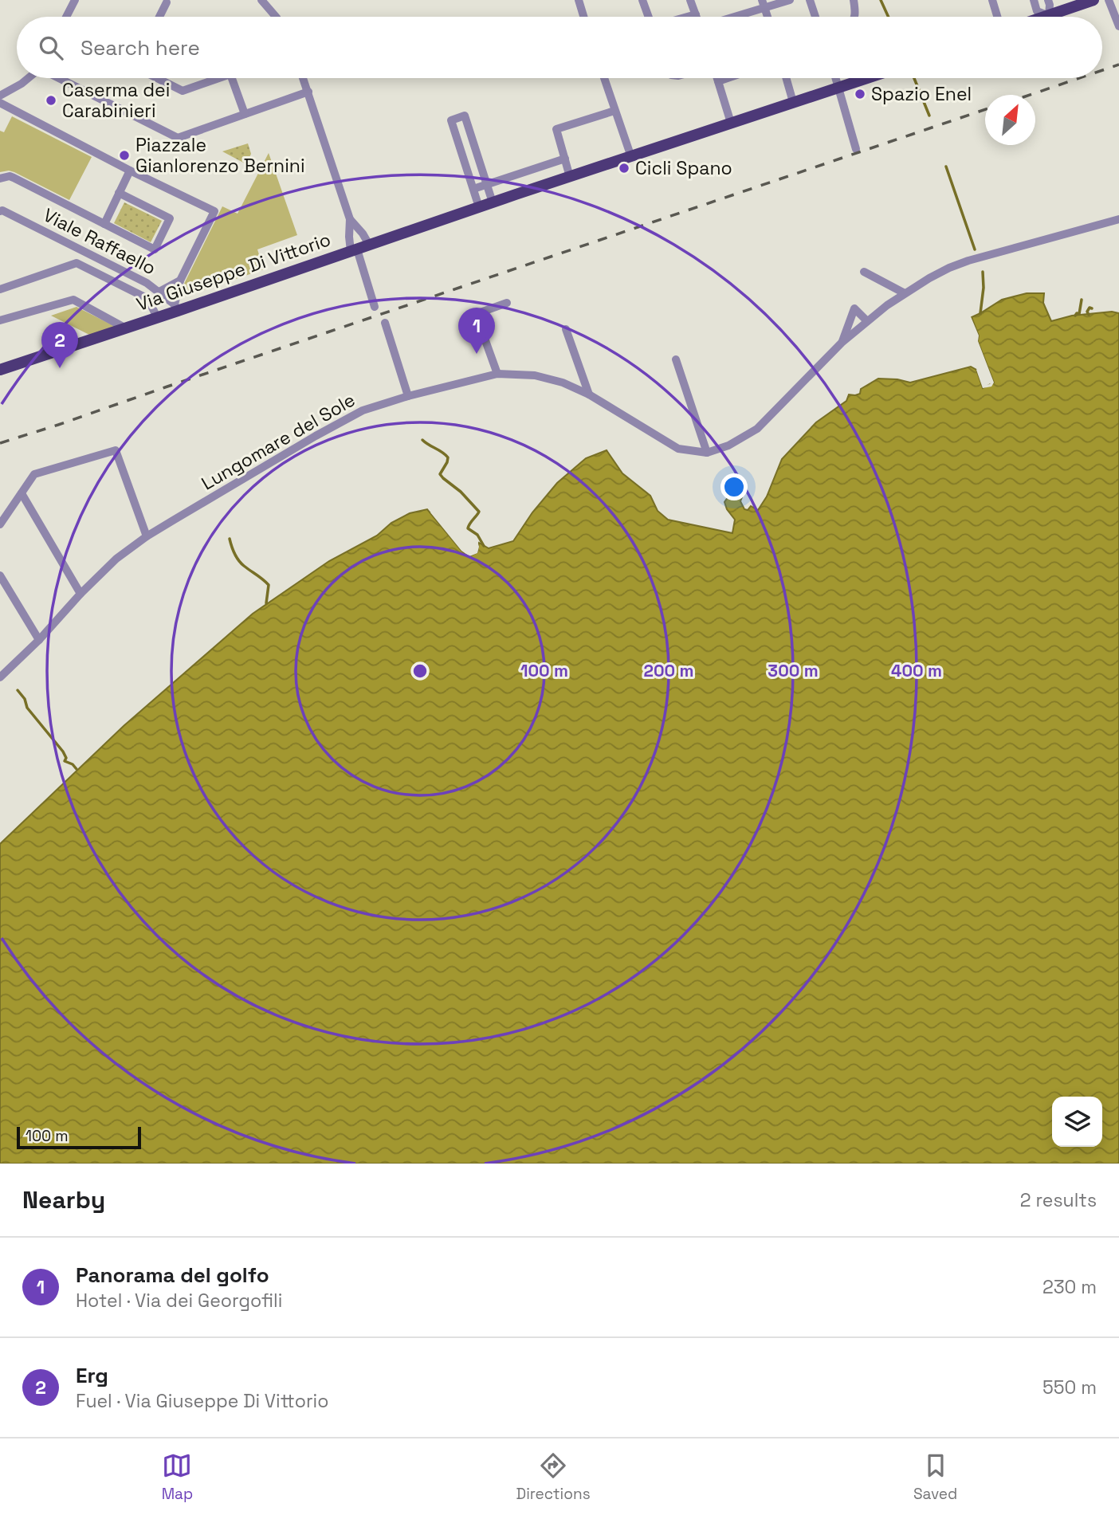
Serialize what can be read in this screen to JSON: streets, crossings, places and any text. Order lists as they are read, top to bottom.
{
  "streets": {
    "main road": ["Via Giuseppe Di Vittorio"],
    "street": ["Viale Raffaello", "Lungomare del Sole"]
  },
  "crossings": [
    ["Viale Raffaello", "Via Giuseppe Di Vittorio"]
  ],
  "places": [
    "Spazio Enel",
    "Caserma dei Carabinieri",
    "Piazzale Gianlorenzo Bernini",
    "Cicli Spano"
  ],
  "scale_bar": "100 m",
  "north": "top right",
  "page": {
    "search": "Search here",
    "pins": ["1", "2"],
    "scale": "100 m",
    "heading": ["Nearby", "2 results"],
    "list": [
      {
        "mark": "1",
        "name": "Panorama del golfo",
        "note": "Hotel · Via dei Georgofili",
        "value": "230 m"
      },
      {
        "mark": "2",
        "name": "Erg",
        "note": "Fuel · Via Giuseppe Di Vittorio",
        "value": "550 m"
      }
    ],
    "nav": ["Map", "Directions", "Saved"]
  },
  "rings": [
    "100 m",
    "200 m",
    "300 m",
    "400 m"
  ]
}
